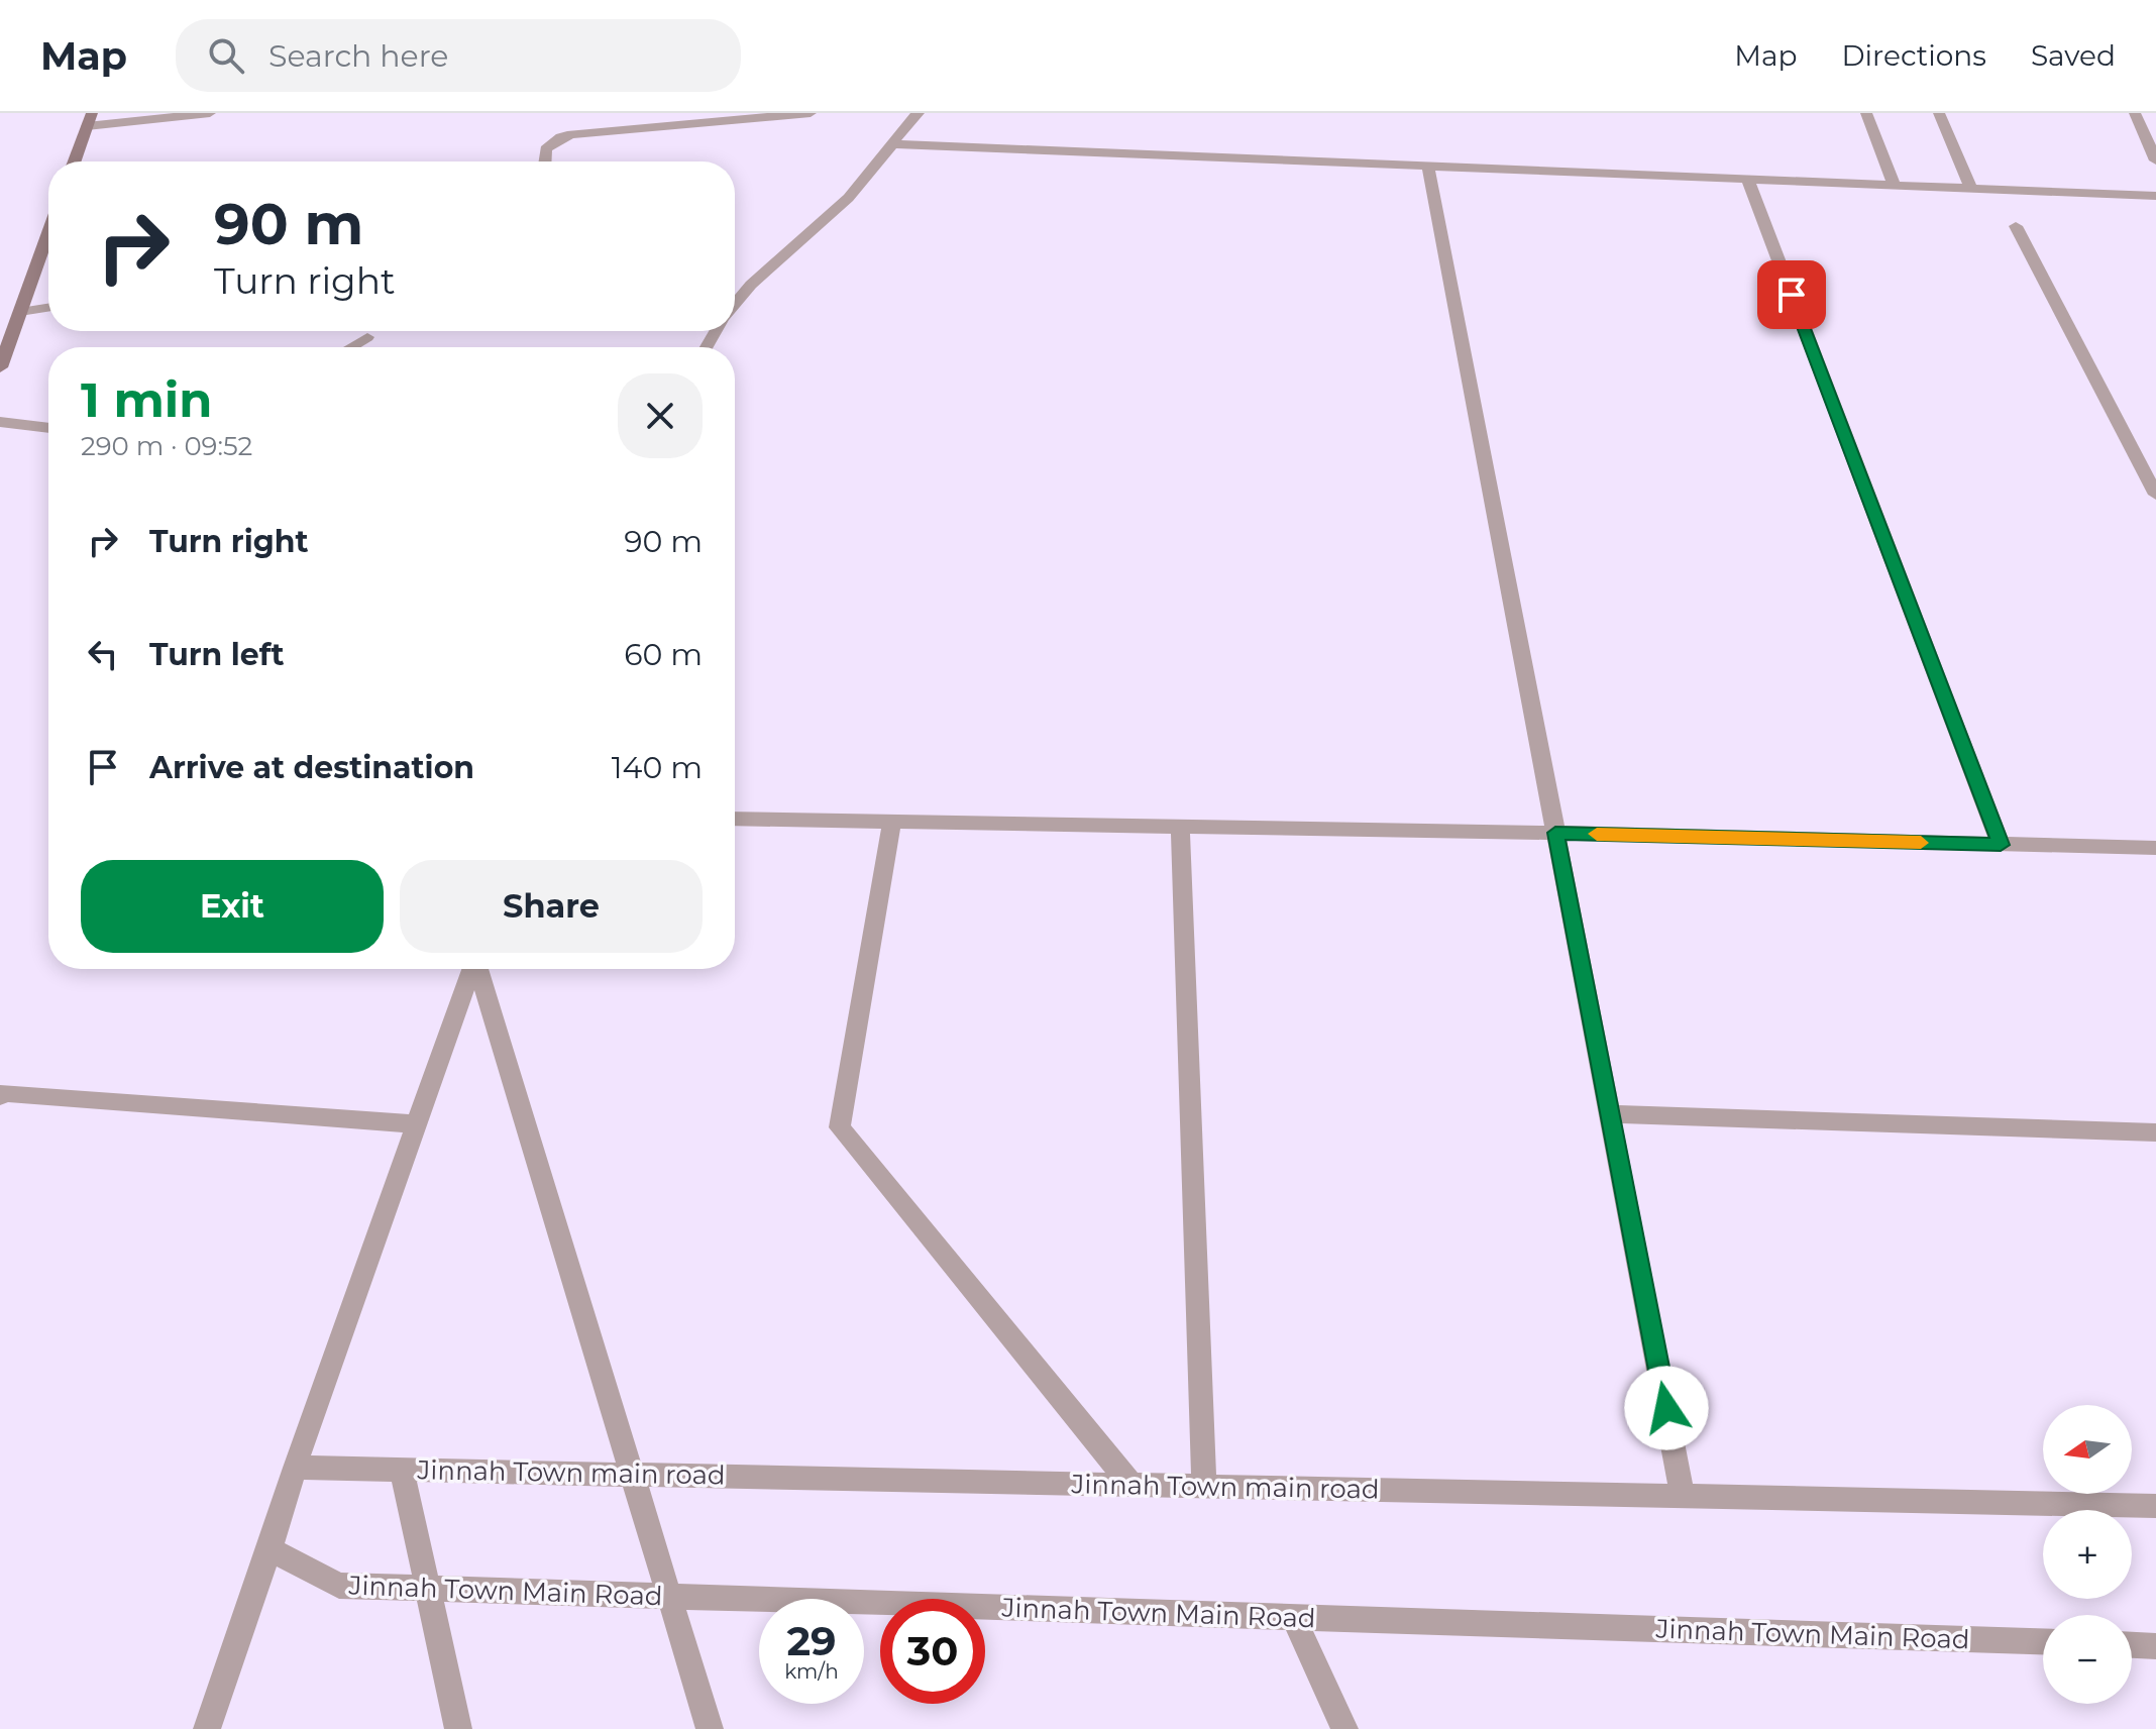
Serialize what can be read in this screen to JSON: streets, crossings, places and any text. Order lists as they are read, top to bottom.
{
  "streets": {
    "street": ["Jinnah Town main road", "Jinnah Town Main Road"]
  },
  "north": "left",
  "page": {
    "header": "Map",
    "search": "Search here",
    "nav": ["Map", "Directions", "Saved"],
    "turn": ["90 m", "Turn right"],
    "heading": ["1 min", "290 m · 09:52"],
    "list": [
      {
        "name": "Turn right",
        "value": "90 m"
      },
      {
        "name": "Turn left",
        "value": "60 m"
      },
      {
        "name": "Arrive at destination",
        "value": "140 m"
      }
    ],
    "buttons": ["Exit", "Share"],
    "map_buttons": ["+", "−"],
    "speed": "29 km/h",
    "limit": "30"
  }
}
